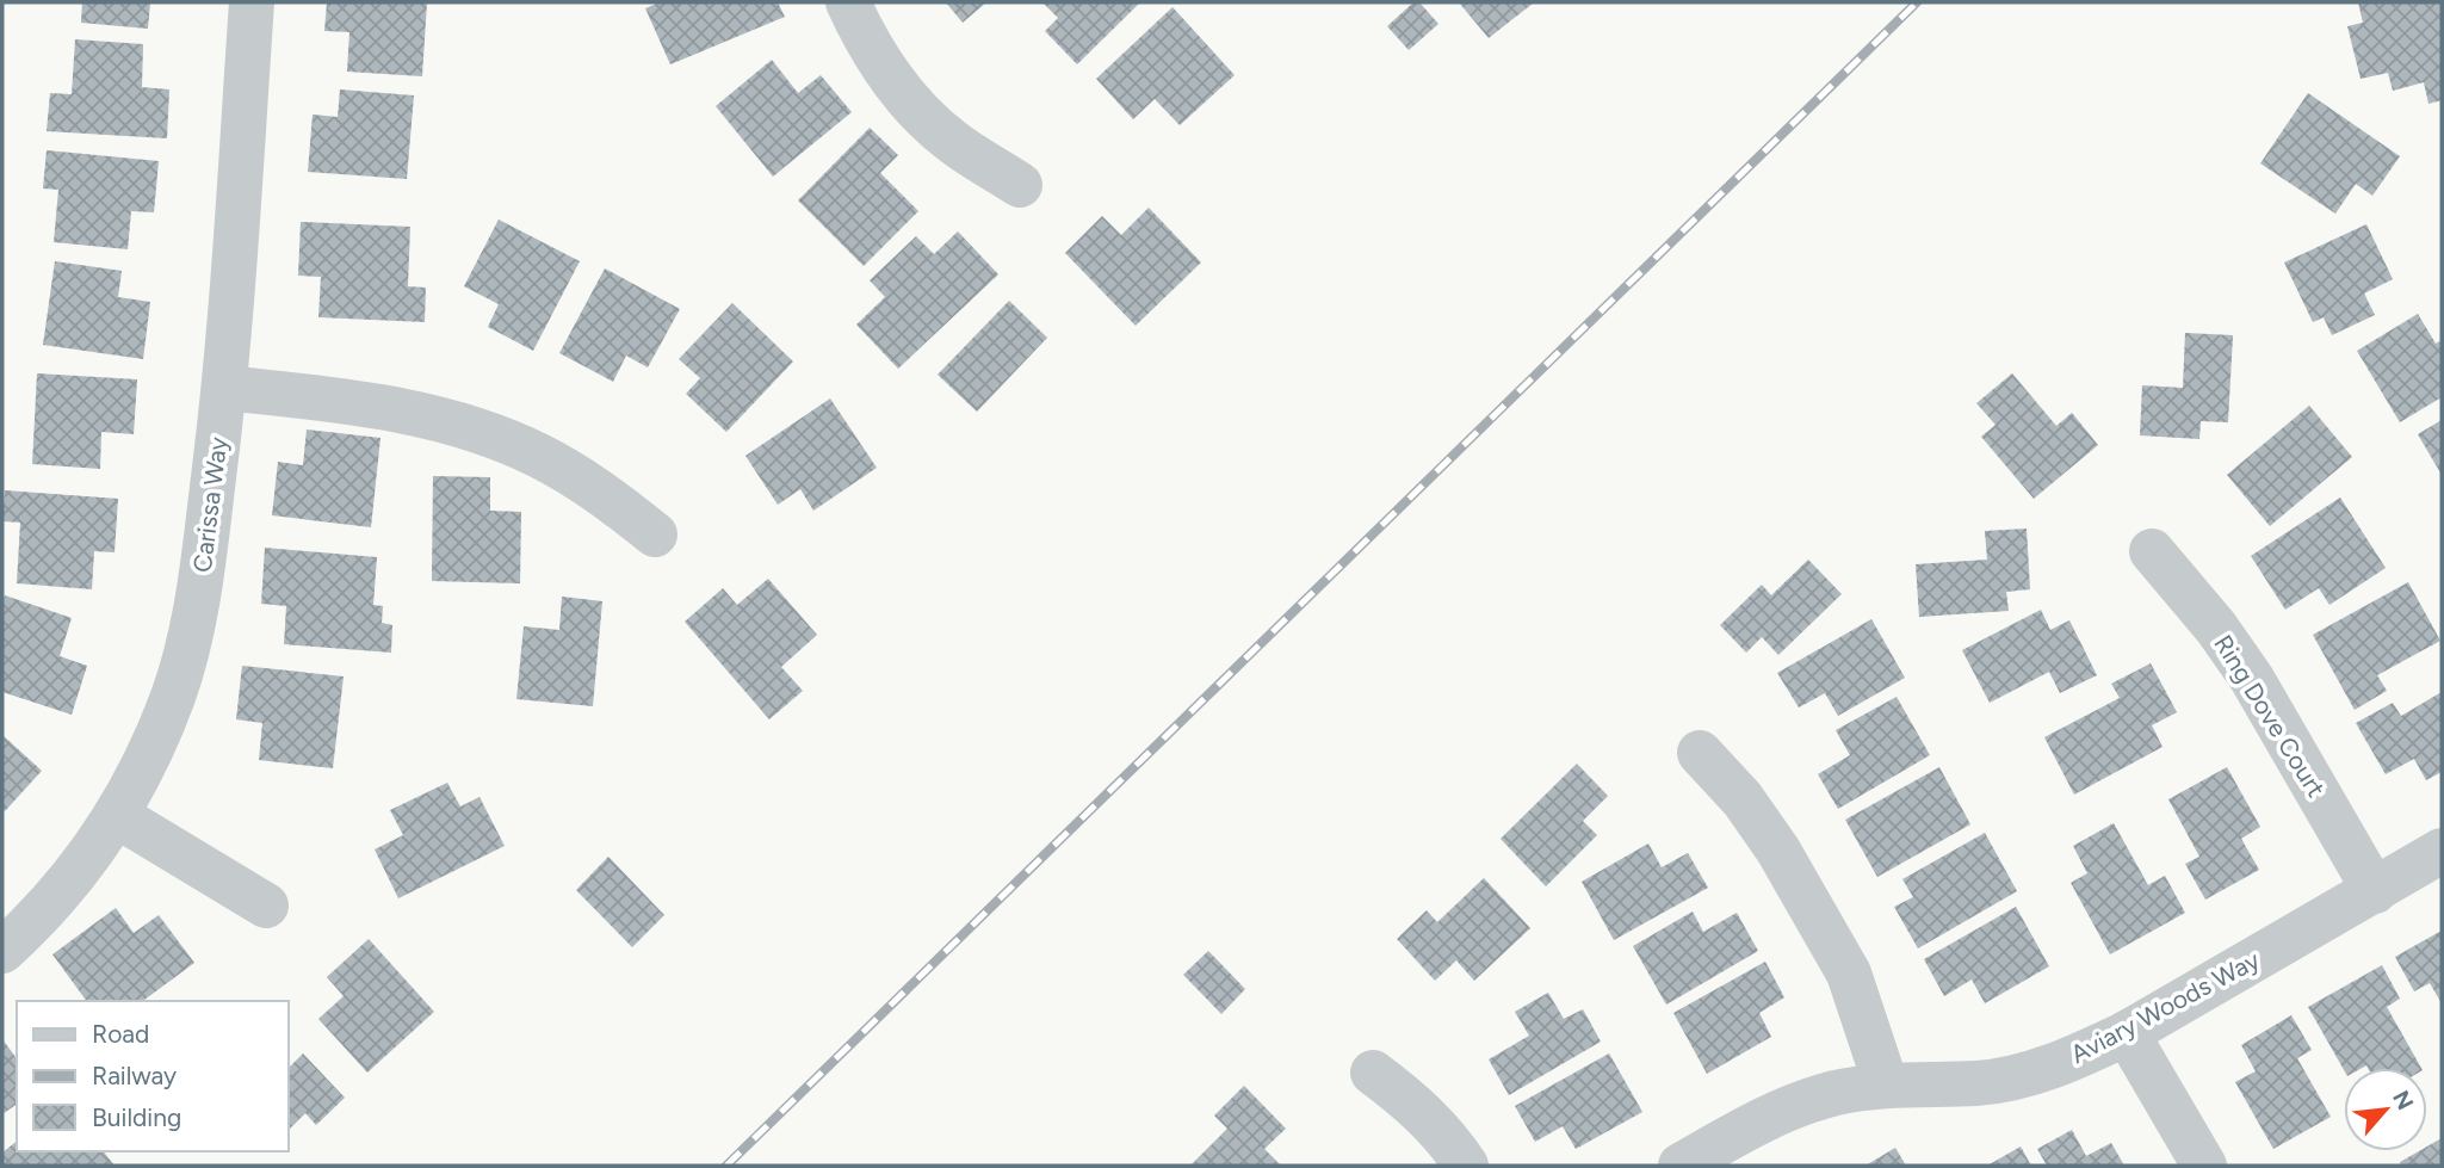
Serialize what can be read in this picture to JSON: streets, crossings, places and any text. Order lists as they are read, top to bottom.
{
  "streets": {
    "street": ["Carissa Way", "Ring Dove Court", "Aviary Woods Way"]
  },
  "crossings": [
    ["Ring Dove Court", "Aviary Woods Way"]
  ],
  "legend": ["Road", "Railway", "Building"],
  "north": "top right"
}
